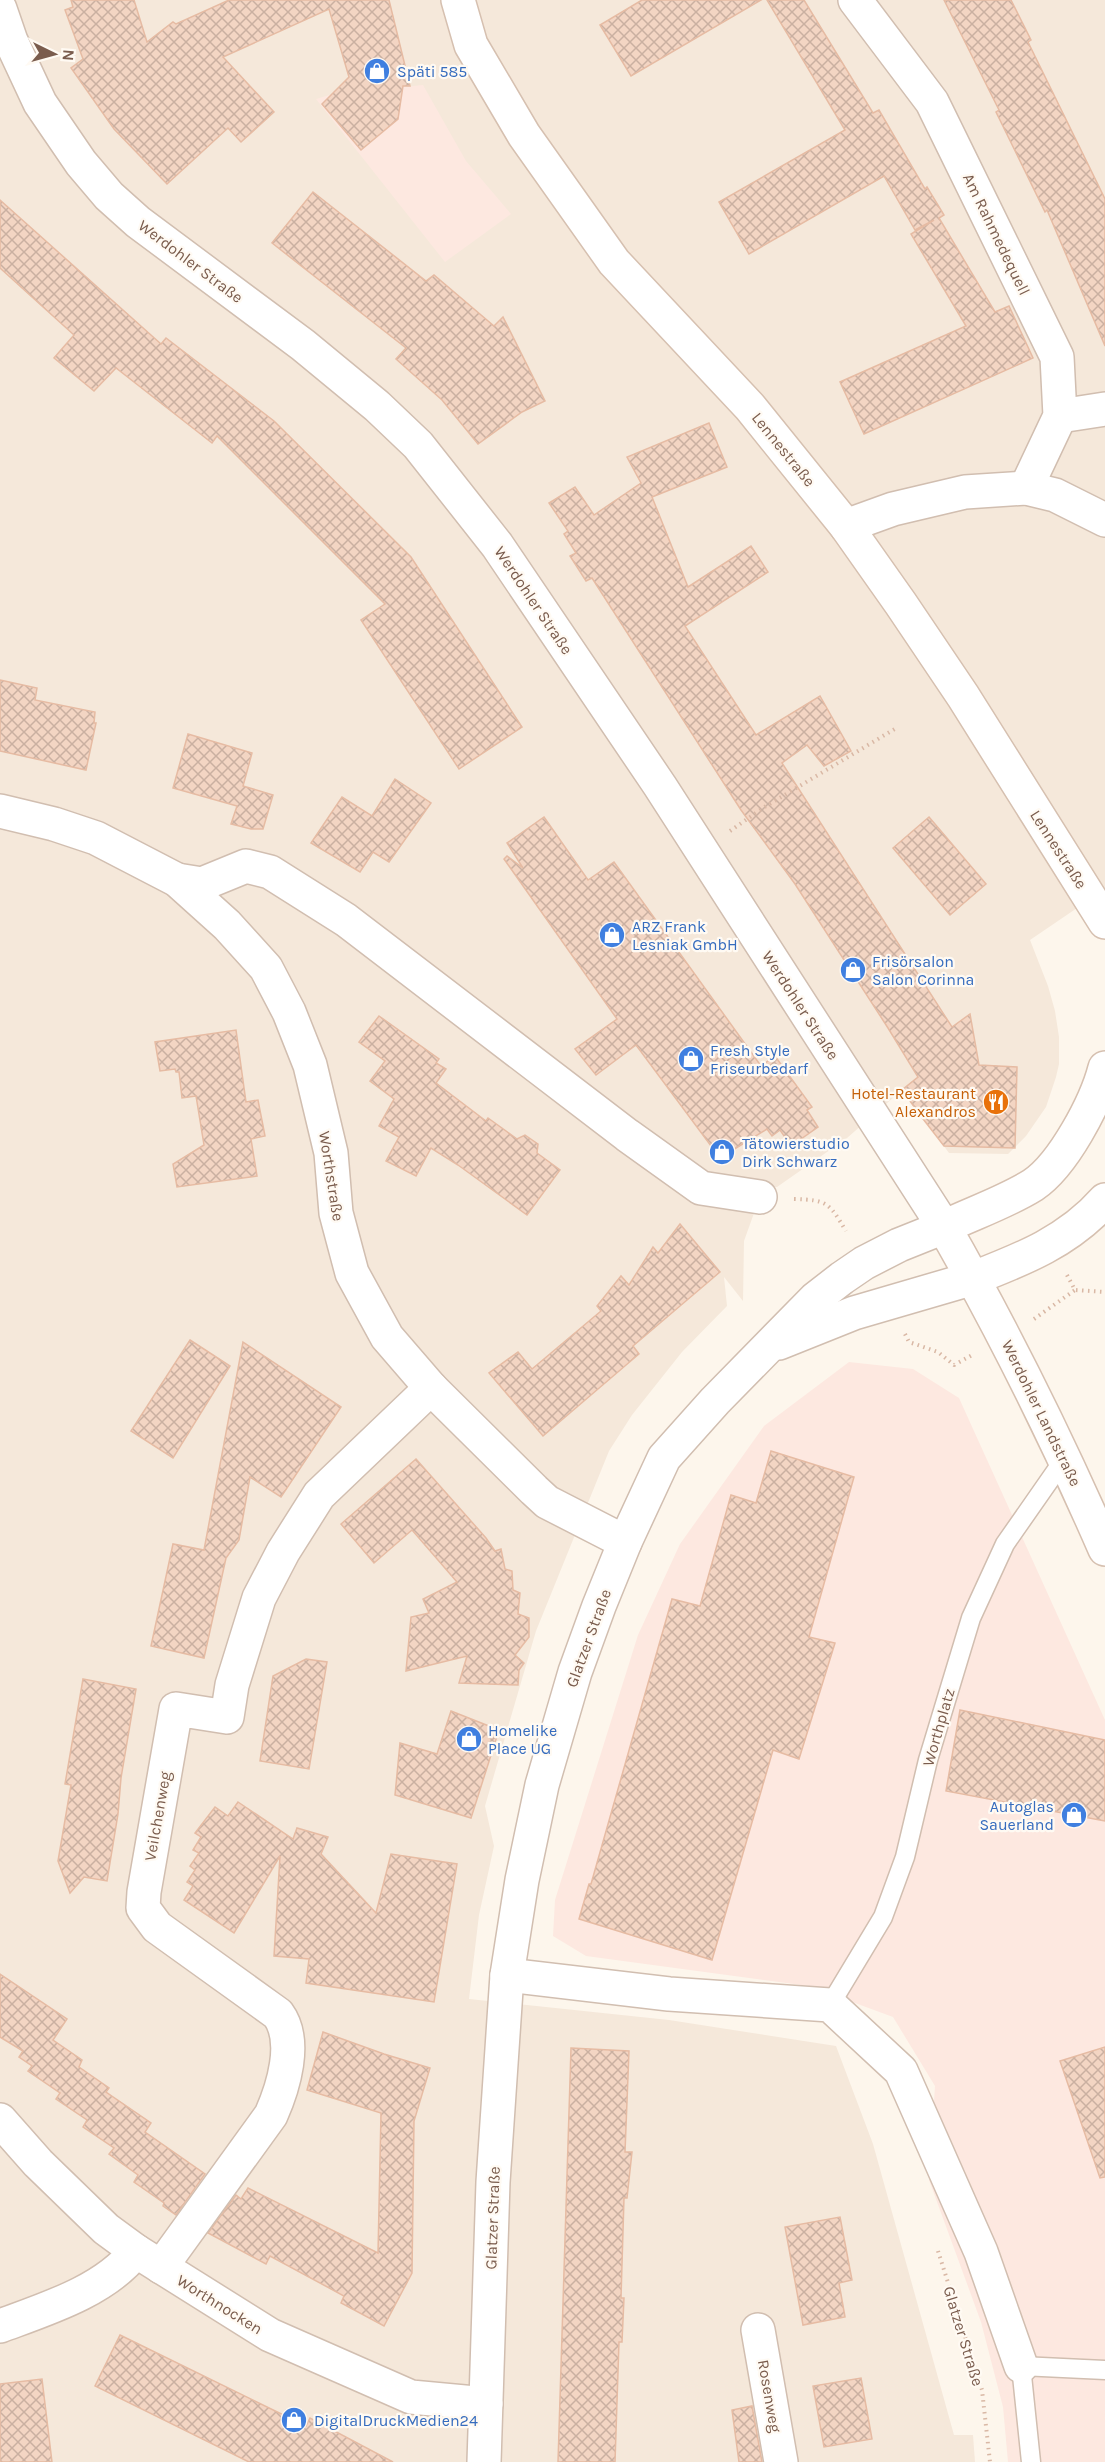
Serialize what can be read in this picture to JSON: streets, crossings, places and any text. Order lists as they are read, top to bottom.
{
  "streets": {
    "street": [
      "Am Rahmedequell",
      "Werdohler Straße",
      "Lennestraße",
      "Worthstraße",
      "Werdohler Landstraße",
      "Glatzer Straße",
      "Veilchenweg",
      "Worthnocken",
      "Rosenweg"
    ],
    "lane": ["Worthplatz"]
  },
  "crossings": [
    ["Werdohler Straße", "Werdohler Landstraße"],
    ["Werdohler Straße", "Glatzer Straße"],
    ["Worthstraße", "Glatzer Straße"],
    ["Worthstraße", "Veilchenweg"],
    ["Werdohler Landstraße", "Glatzer Straße"],
    ["Werdohler Landstraße", "Worthplatz"],
    ["Glatzer Straße", "Worthnocken"],
    ["Veilchenweg", "Worthnocken"]
  ],
  "places": {
    "shop": [
      "Späti 585",
      "ARZ Frank Lesniak GmbH",
      "Frisörsalon Salon Corinna",
      "Fresh Style Friseurbedarf",
      "Tätowierstudio Dirk Schwarz",
      "Homelike Place UG",
      "Autoglas Sauerland",
      "DigitalDruckMedien24"
    ],
    "restaurant": ["Hotel-Restaurant Alexandros"]
  },
  "north": "right"
}
